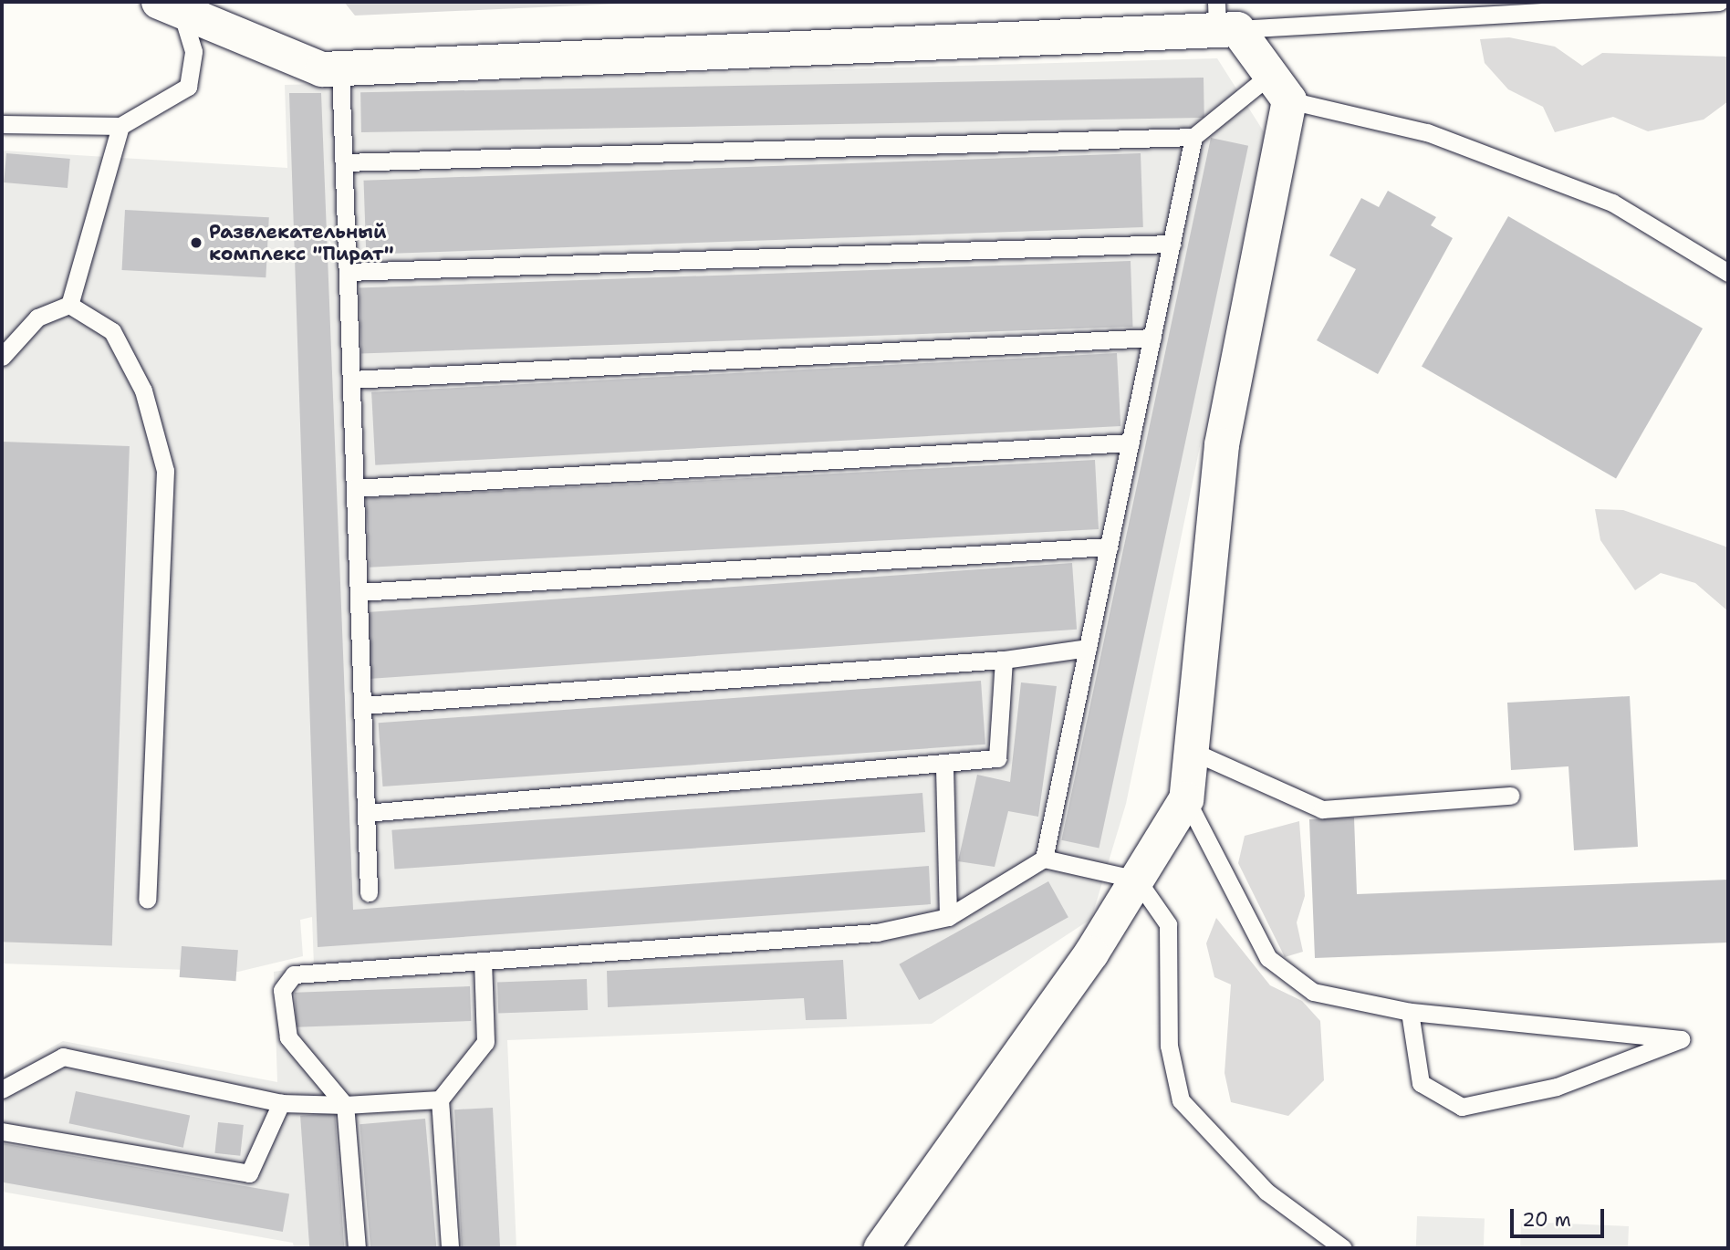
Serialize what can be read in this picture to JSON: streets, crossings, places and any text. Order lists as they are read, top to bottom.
{
  "places": ["Развлекательный комплекс \"Пират\""],
  "scale_bar": "20 m"
}
